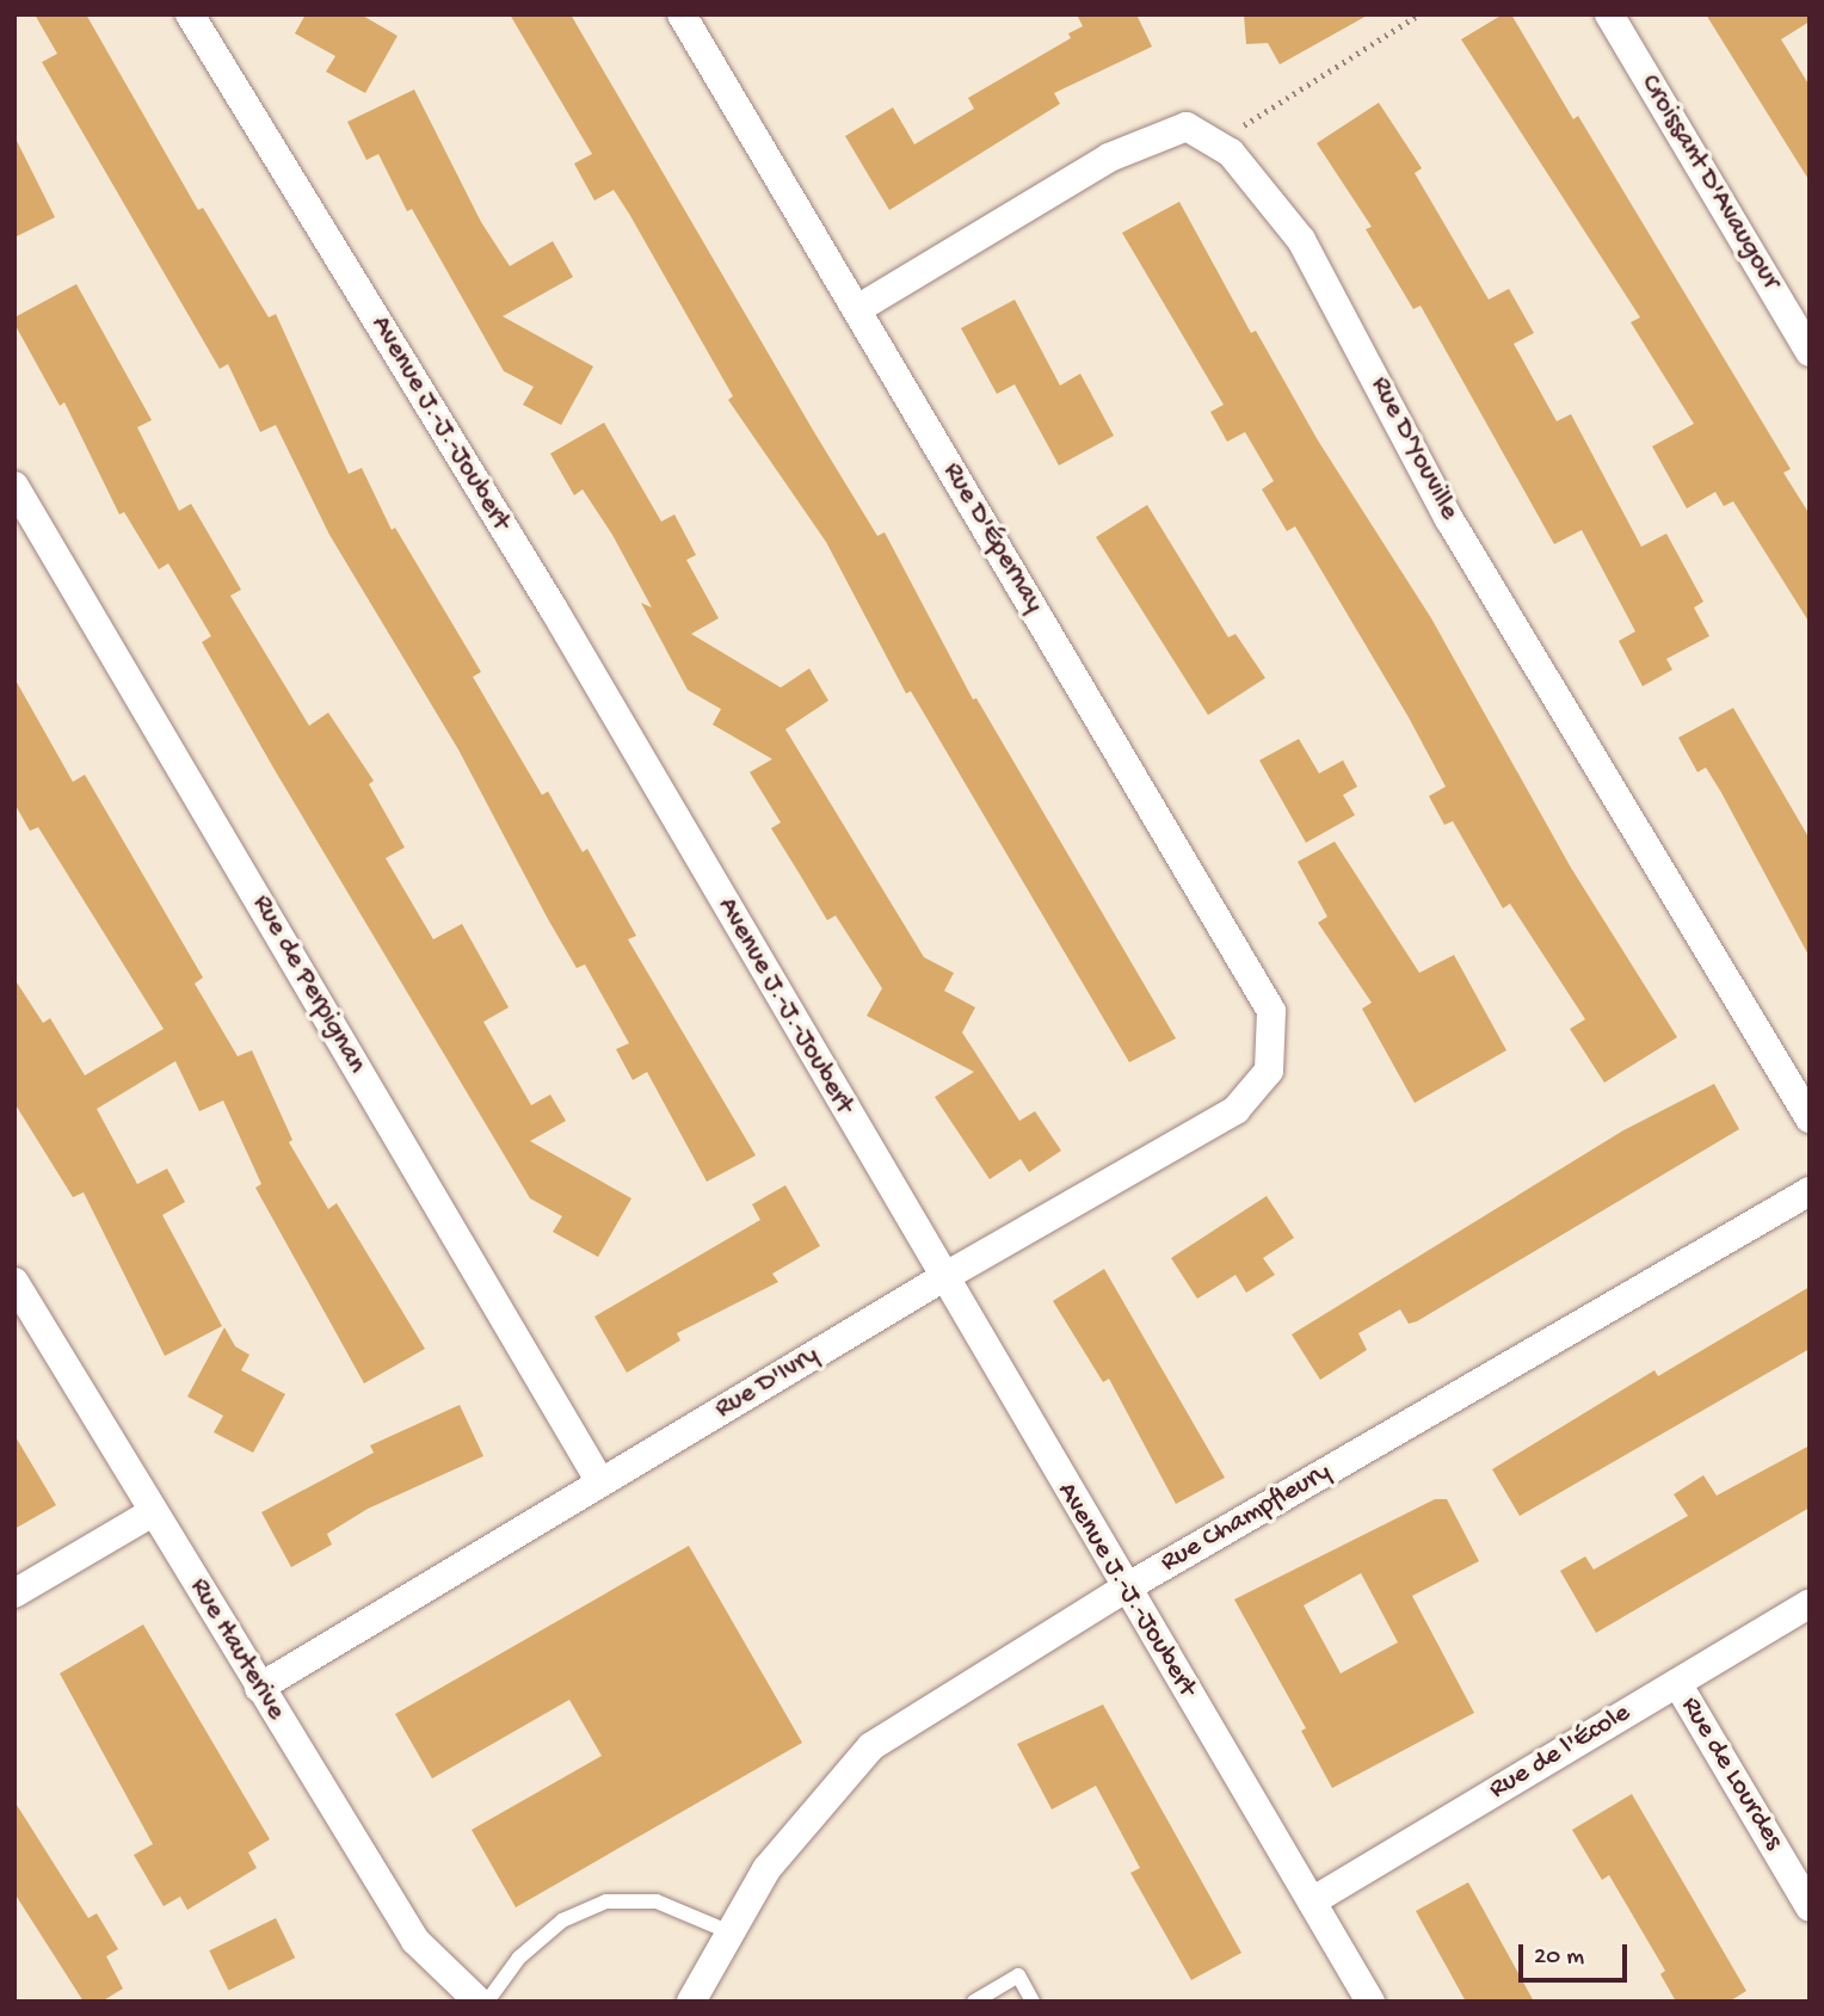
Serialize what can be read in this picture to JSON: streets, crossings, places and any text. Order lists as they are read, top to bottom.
{
  "streets": {
    "street": [
      "Croissant D'Avaugour",
      "Avenue J.-J.-Joubert",
      "Rue D'Youville",
      "Rue D'Épernay",
      "Rue de Perpignan",
      "Rue D'Ivry",
      "Rue Champfleury",
      "Rue Hauterive",
      "Rue de l'École",
      "Rue de Lourdes"
    ]
  },
  "crossings": [
    ["Avenue J.-J.-Joubert", "Rue D'Ivry"],
    ["Avenue J.-J.-Joubert", "Rue Champfleury"],
    ["Avenue J.-J.-Joubert", "Rue de l'École"],
    ["Rue D'Youville", "Rue D'Épernay"],
    ["Rue D'Épernay", "Rue D'Ivry"],
    ["Rue de Perpignan", "Rue D'Ivry"],
    ["Rue D'Ivry", "Rue Hauterive"],
    ["Rue de l'École", "Rue de Lourdes"]
  ],
  "scale_bar": "20 m"
}
